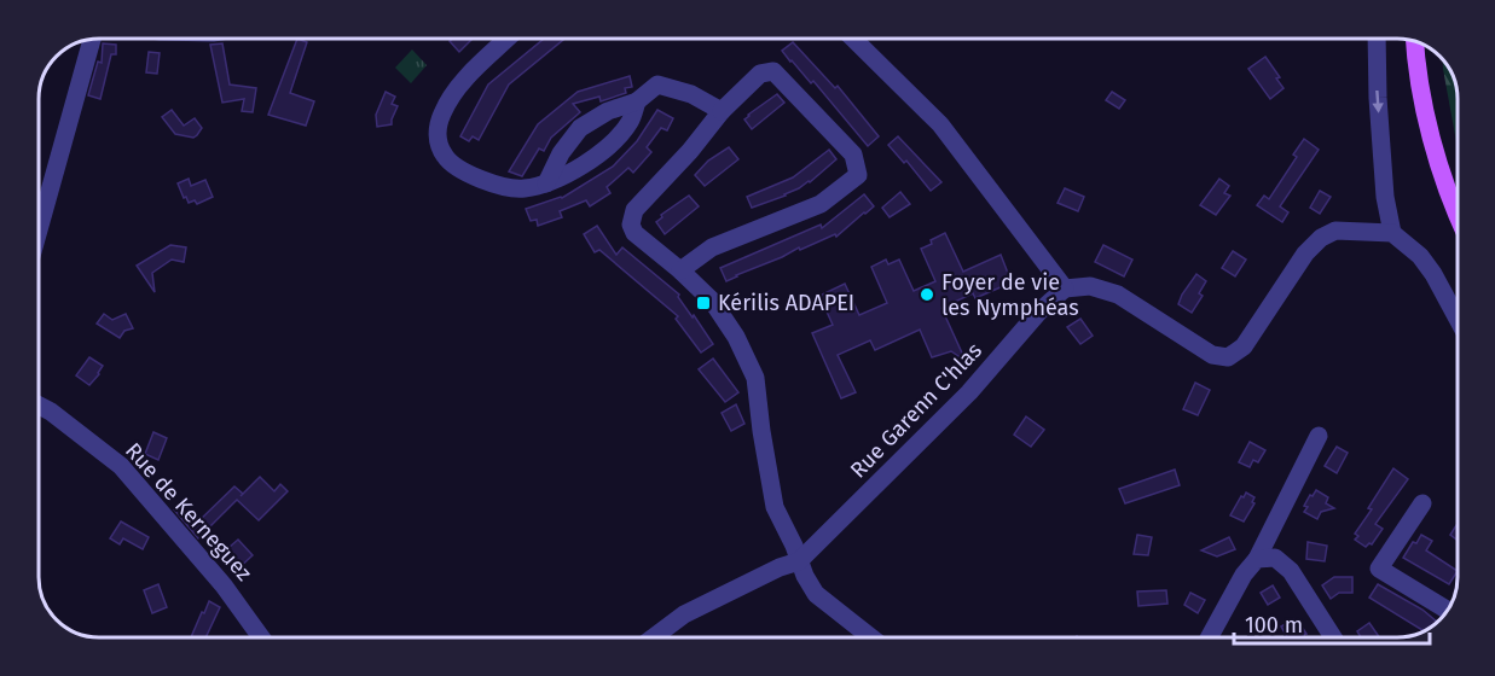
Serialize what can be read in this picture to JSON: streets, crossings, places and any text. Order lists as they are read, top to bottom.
{
  "streets": {
    "street": ["Rue Garenn C'hlas", "Rue de Kerneguez"]
  },
  "places": {
    "other": ["Foyer de vie les Nymphéas"],
    "transit": ["Kérilis ADAPEI"]
  },
  "scale_bar": "100 m"
}
